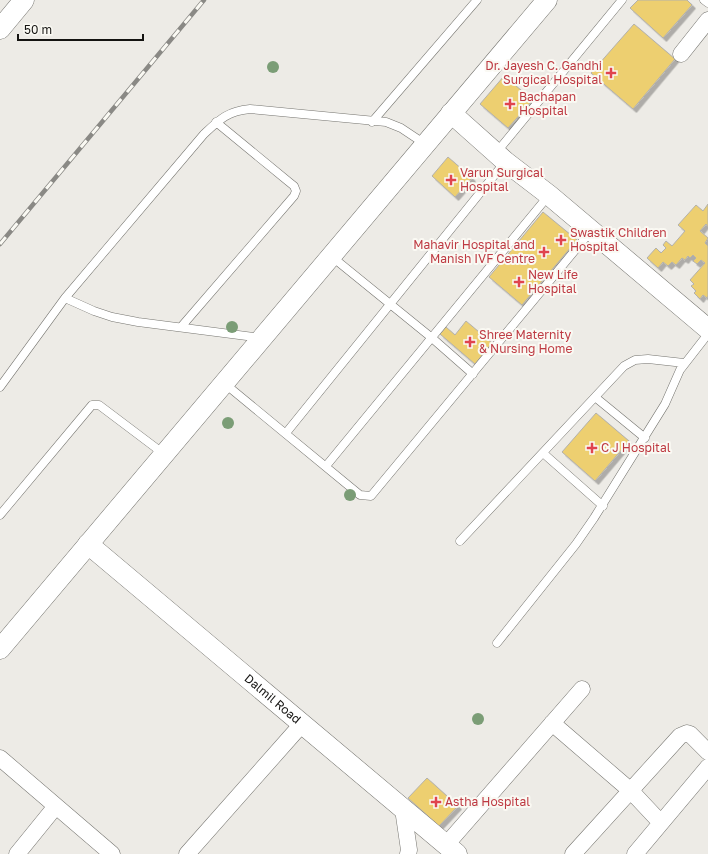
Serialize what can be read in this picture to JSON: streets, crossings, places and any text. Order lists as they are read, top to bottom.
{
  "streets": {
    "street": ["Dalmil Road"]
  },
  "places": {
    "health": [
      "Dr. Jayesh C. Gandhi Surgical Hospital",
      "Bachapan Hospital",
      "Varun Surgical Hospital",
      "Swastik Children Hospital",
      "Mahavir Hospital and Manish IVF Centre",
      "New Life Hospital",
      "Shree Maternity & Nursing Home",
      "C J Hospital",
      "Astha Hospital"
    ]
  },
  "scale_bar": "50 m"
}
